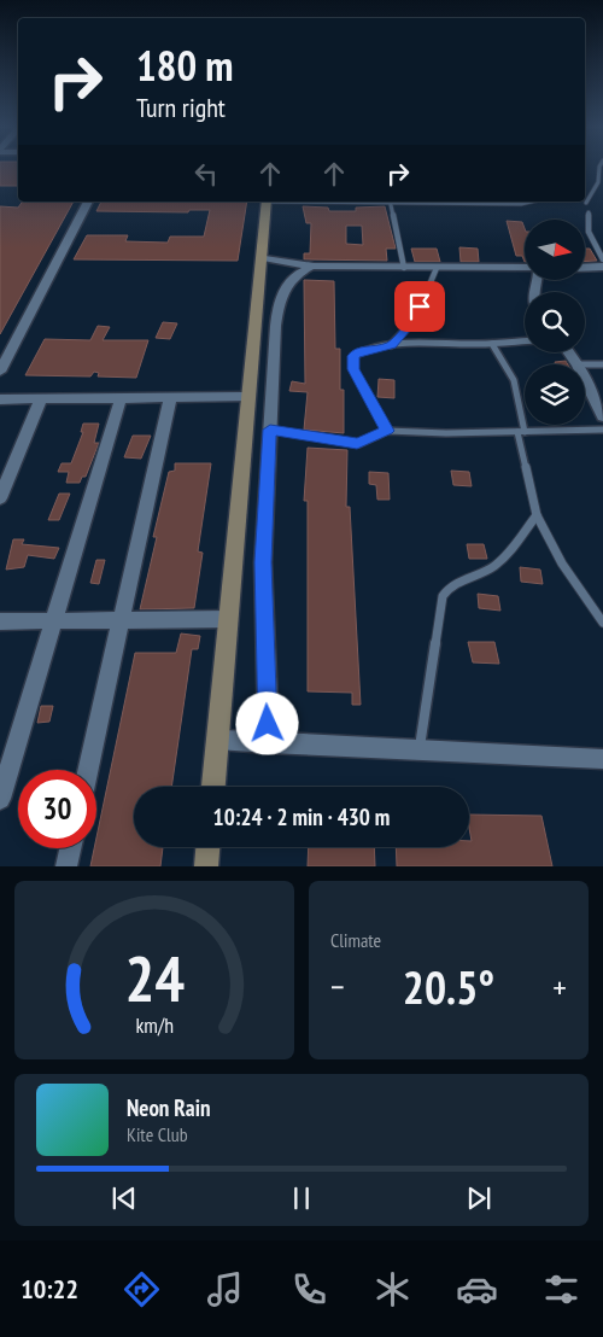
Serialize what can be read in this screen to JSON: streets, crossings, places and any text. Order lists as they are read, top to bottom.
{
  "north": "right",
  "page": {
    "turn": ["180 m", "Turn right"],
    "limit": "30",
    "trip": "10:24 · 2 min · 430 m",
    "tile": "Climate",
    "heat": ["−", "20.5°", "+"],
    "song": ["Neon Rain", "Kite Club"],
    "tabs": "10:22",
    "gauge": ["24", "km/h"]
  }
}
